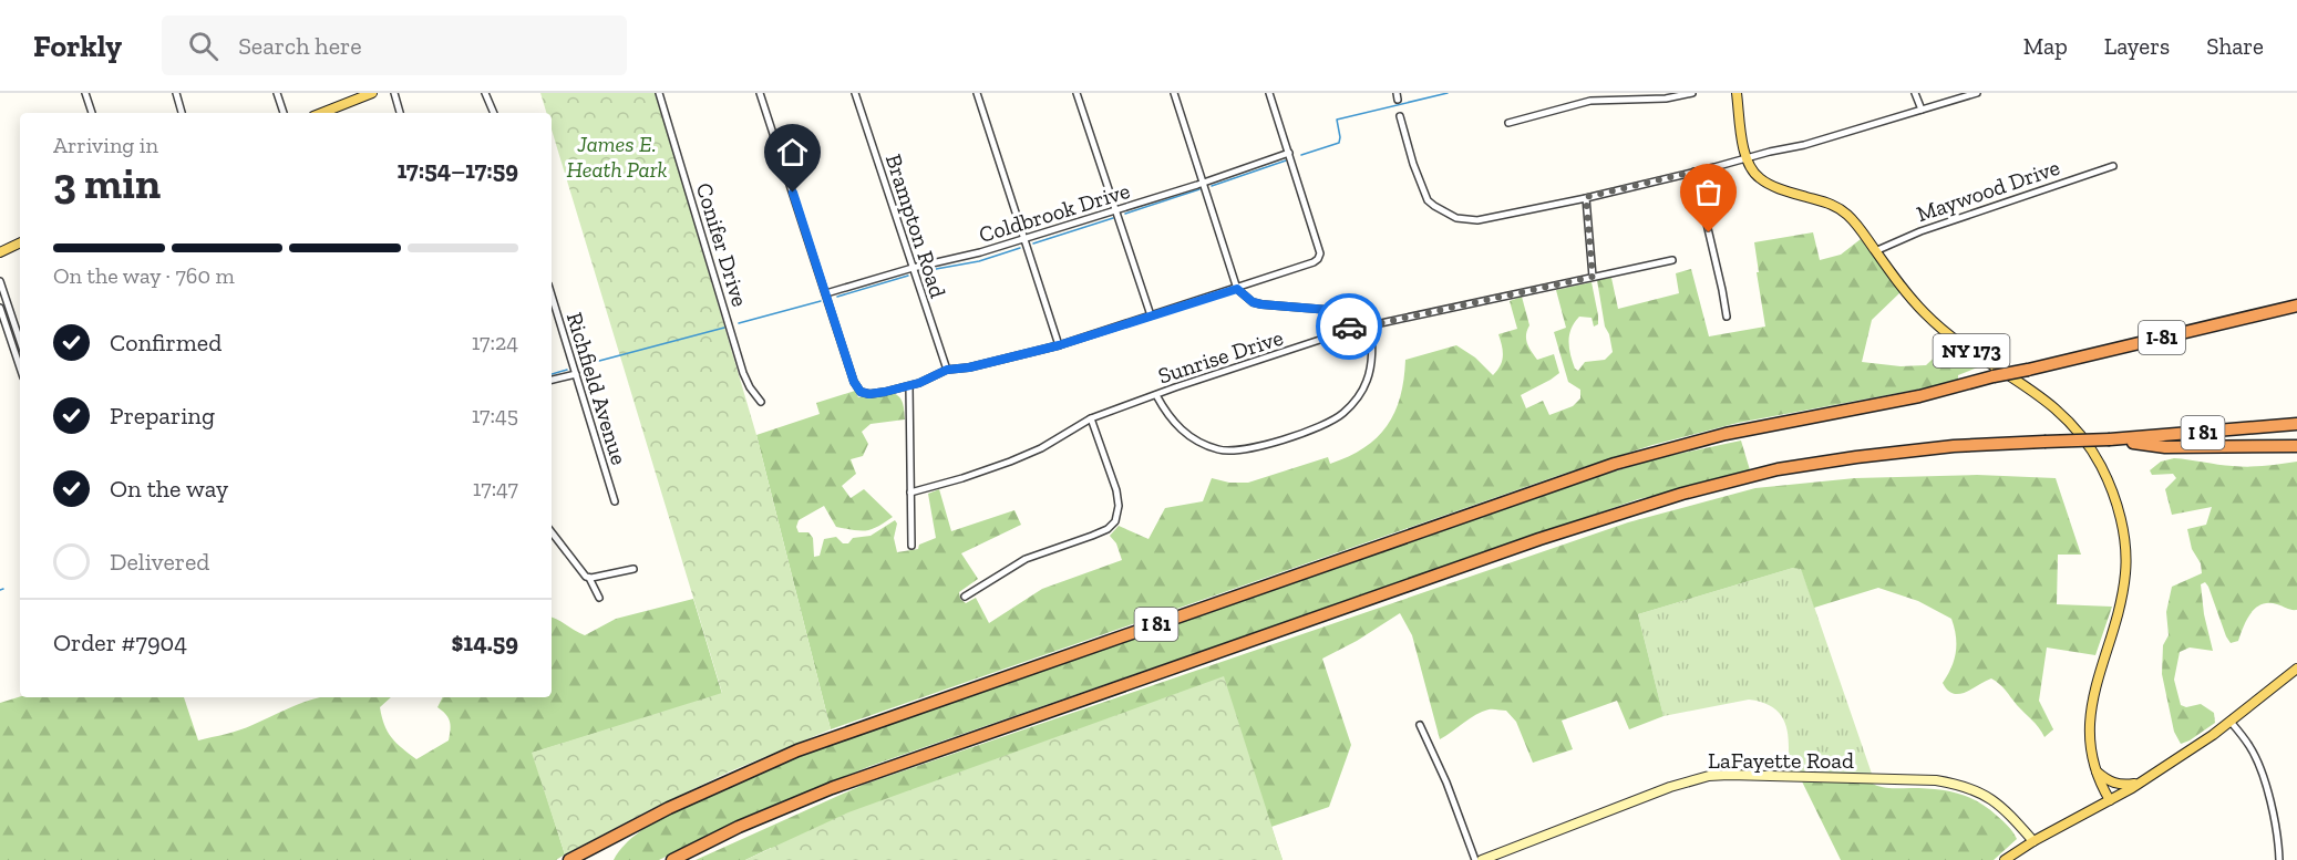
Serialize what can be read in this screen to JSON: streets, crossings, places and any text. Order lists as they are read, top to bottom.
{
  "streets": {
    "highway": ["I-81", "I 81"],
    "main road": ["NY 173"],
    "street": [
      "Maywood Drive",
      "Coldbrook Drive",
      "Brampton Road",
      "Conifer Drive",
      "Sunrise Drive",
      "Richfield Avenue",
      "LaFayette Road"
    ]
  },
  "crossings": [
    ["Maywood Drive", "NY 173"],
    ["Coldbrook Drive", "Brampton Road"],
    ["I-81", "I 81"]
  ],
  "parks": ["James E. Heath Park"],
  "page": {
    "header": "Forkly",
    "search": "Search here",
    "nav": ["Map", "Layers", "Share"],
    "heading": ["3 min", "Arriving in", "17:54–17:59"],
    "panel": ["Order #7904", "$14.59"],
    "bar": "On the way · 760 m",
    "list": [
      ["Confirmed", "17:24"],
      ["Preparing", "17:45"],
      ["On the way", "17:47"],
      "Delivered"
    ]
  }
}
